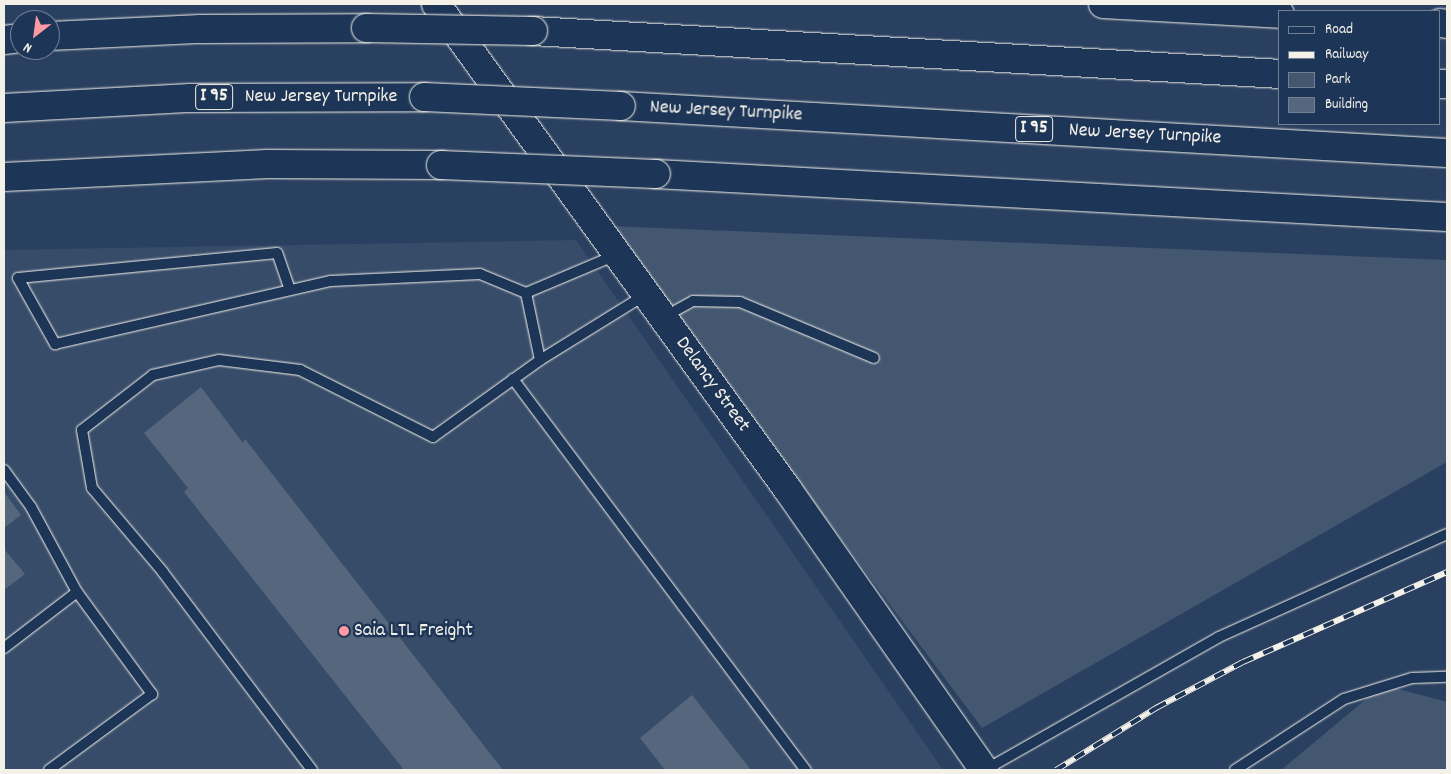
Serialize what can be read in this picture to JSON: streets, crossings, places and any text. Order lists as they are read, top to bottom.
{
  "streets": {
    "main road": ["I 95", "New Jersey Turnpike", "Delancy Street"]
  },
  "places": ["Saia LTL Freight"],
  "legend": [
    "Road",
    "Railway",
    "Park",
    "Building"
  ],
  "north": "bottom left"
}
